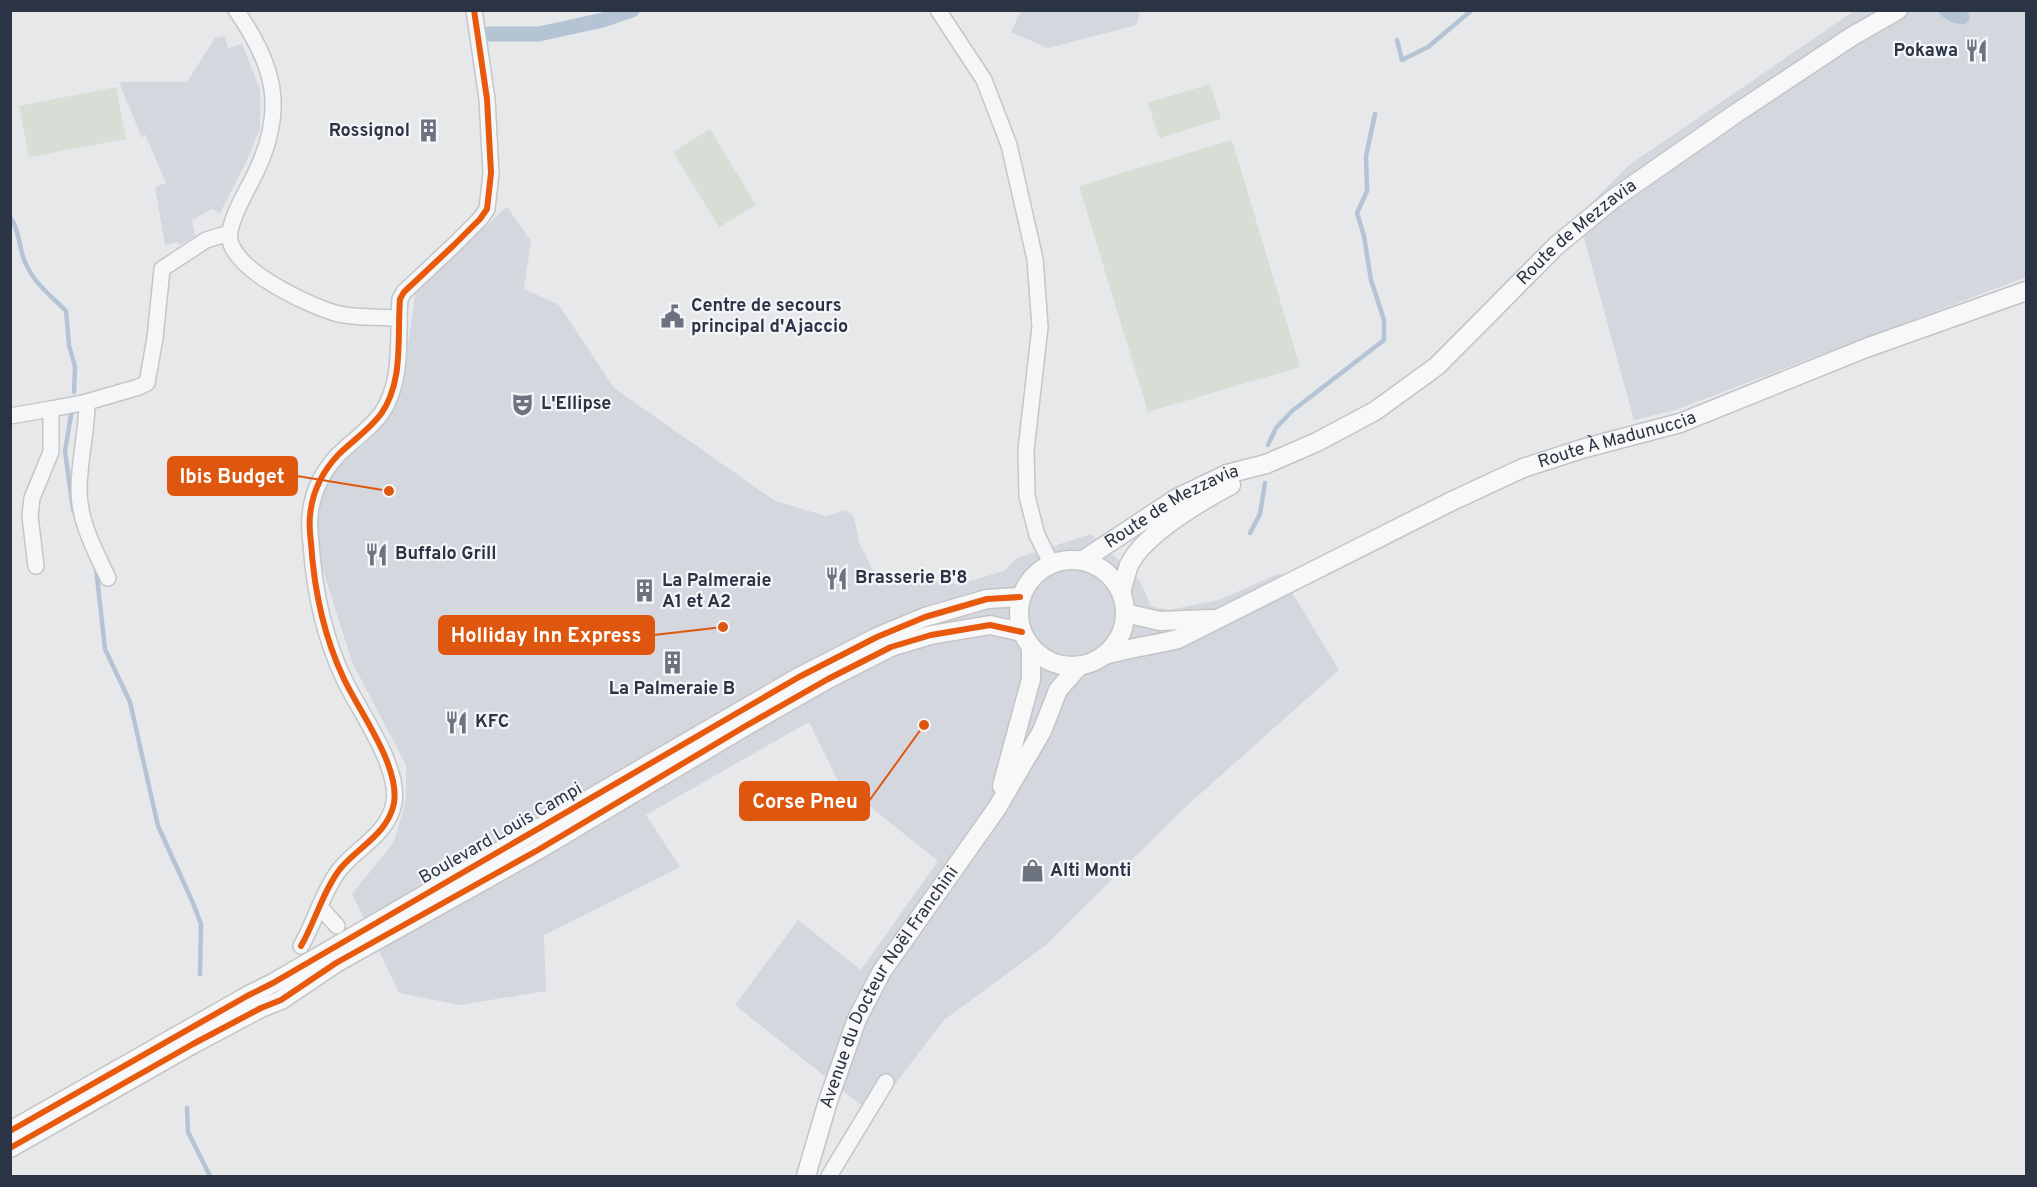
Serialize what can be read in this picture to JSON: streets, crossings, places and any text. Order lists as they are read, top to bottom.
{
  "streets": {
    "main road": [
      "Route de Mezzavia",
      "Route À Madunuccia",
      "Boulevard Louis Campi",
      "Avenue du Docteur Noël Franchini"
    ]
  },
  "crossings": [
    ["Route de Mezzavia", "Route À Madunuccia"],
    ["Route de Mezzavia", "Boulevard Louis Campi"],
    ["Route de Mezzavia", "Avenue du Docteur Noël Franchini"],
    ["Route À Madunuccia", "Boulevard Louis Campi"],
    ["Route À Madunuccia", "Avenue du Docteur Noël Franchini"],
    ["Boulevard Louis Campi", "Avenue du Docteur Noël Franchini"]
  ],
  "places": {
    "restaurant": [
      "Pokawa",
      "Buffalo Grill",
      "Brasserie B'8",
      "KFC"
    ],
    "building": ["Rossignol", "La Palmeraie A1 et A2", "La Palmeraie B"],
    "public building": ["Centre de secours principal d'Ajaccio"],
    "theatre": ["L'Ellipse"],
    "other": ["Ibis Budget", "Holliday Inn Express", "Corse Pneu"],
    "shop": ["Alti Monti"]
  }
}
